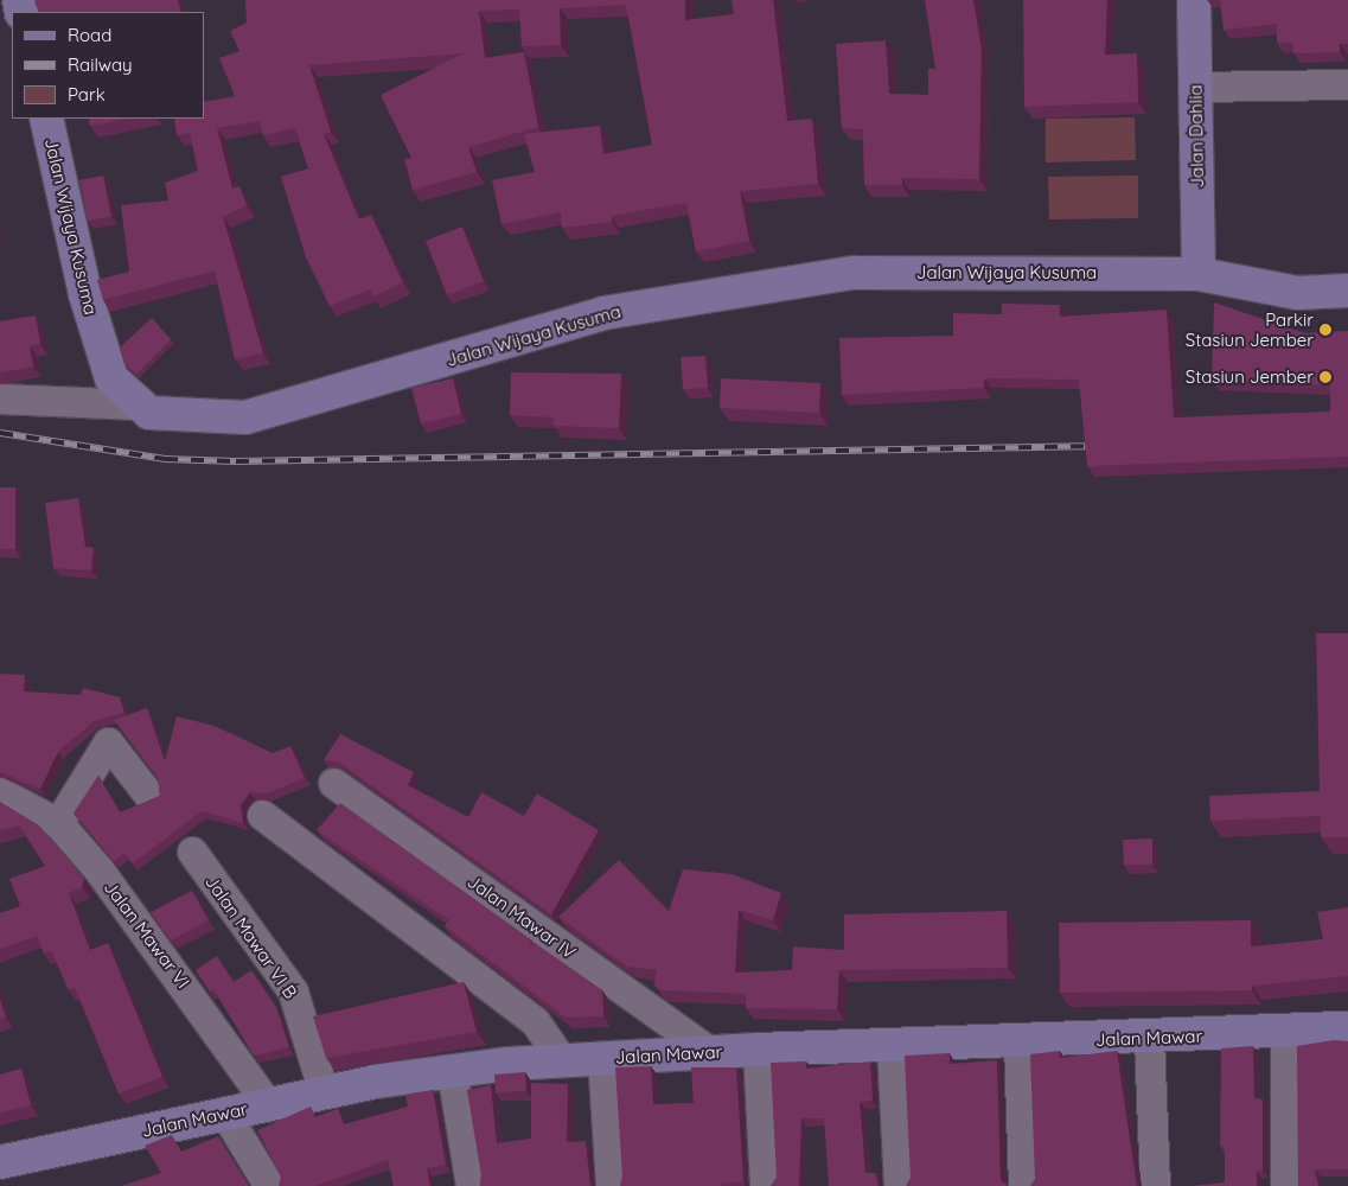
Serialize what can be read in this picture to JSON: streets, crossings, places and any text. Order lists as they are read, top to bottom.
{
  "streets": {
    "street": [
      "Jalan Dahlia",
      "Jalan Wijaya Kusuma",
      "Jalan Mawar IV",
      "Jalan Mawar VI",
      "Jalan Mawar VI B",
      "Jalan Mawar"
    ]
  },
  "crossings": [
    ["Jalan Dahlia", "Jalan Wijaya Kusuma"],
    ["Jalan Mawar IV", "Jalan Mawar"],
    ["Jalan Mawar VI", "Jalan Mawar"],
    ["Jalan Mawar VI B", "Jalan Mawar"]
  ],
  "places": ["Parkir Stasiun Jember", "Stasiun Jember"],
  "legend": ["Road", "Railway", "Park"]
}
